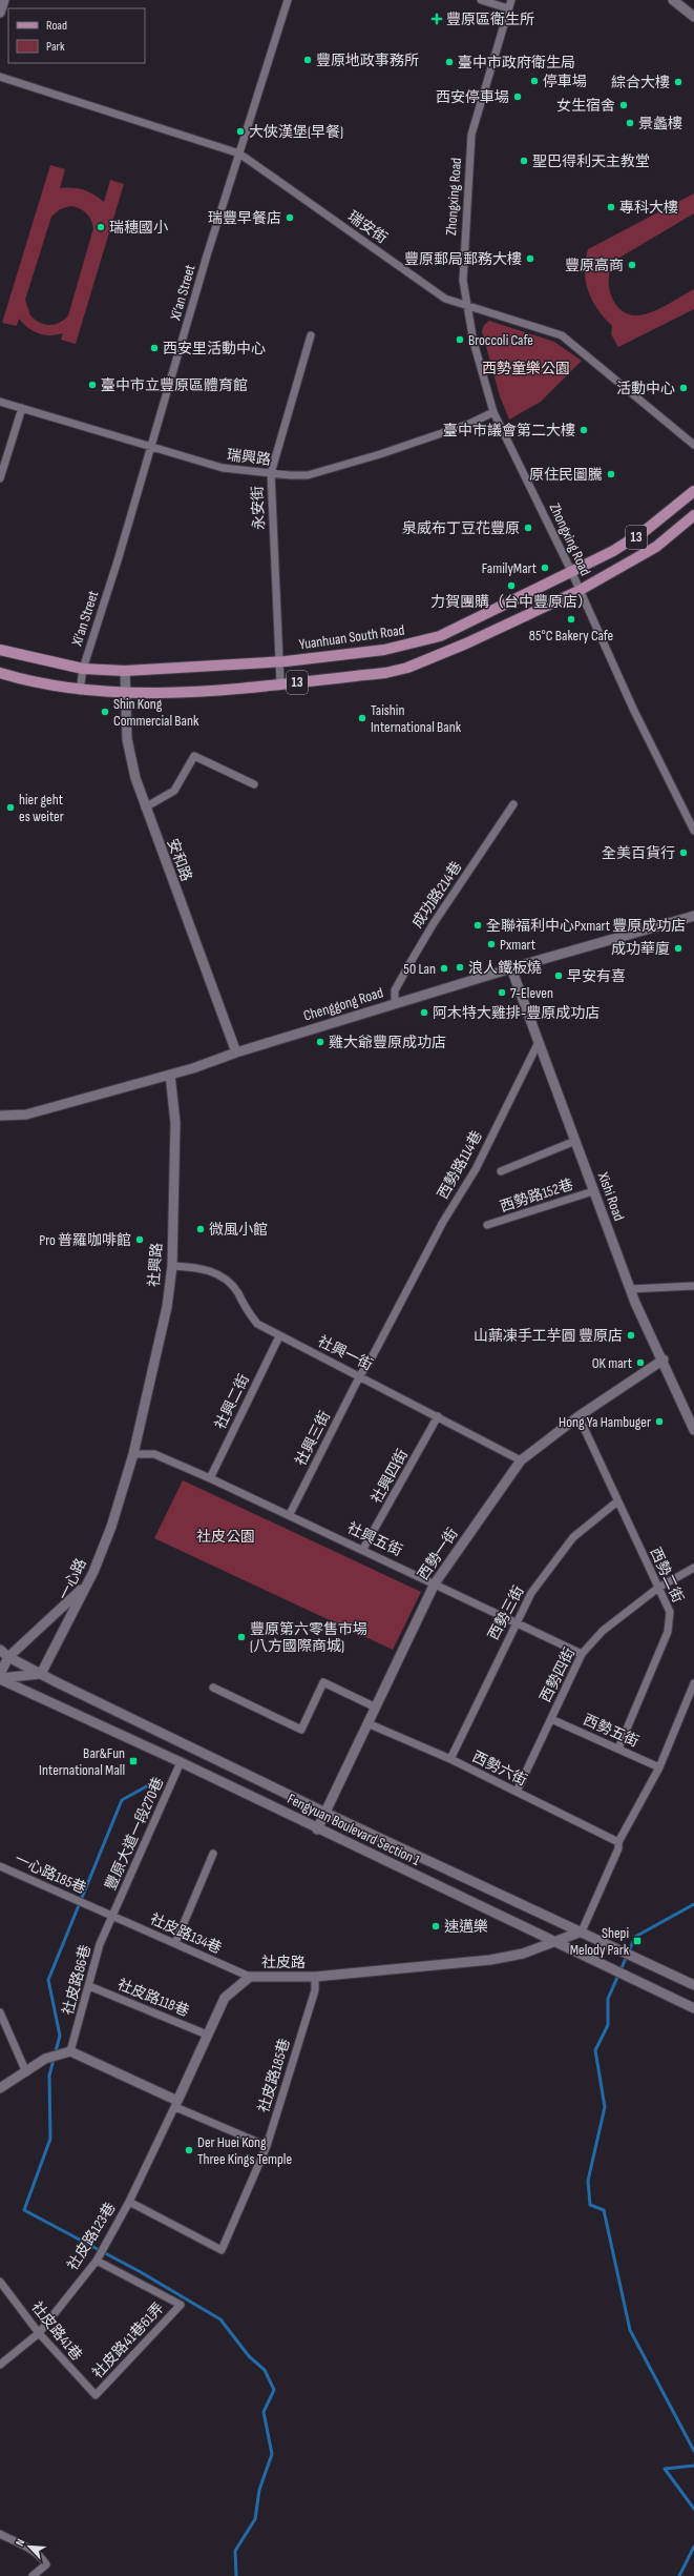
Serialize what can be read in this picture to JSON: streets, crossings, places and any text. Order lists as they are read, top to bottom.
{
  "streets": {
    "main road": ["13", "Yuanhuan South Road"],
    "street": [
      "Zhongxing Road",
      "瑞安街",
      "Xi’an Street",
      "瑞興路",
      "永安街",
      "安和路",
      "成功路214巷",
      "Chenggong Road",
      "西勢路114巷",
      "西勢路152巷",
      "Xishi Road",
      "社興路",
      "社興一街",
      "社興二街",
      "社興三街",
      "社興四街",
      "社興五街",
      "西勢一街",
      "西勢二街",
      "一心路",
      "西勢三街",
      "西勢四街",
      "西勢五街",
      "西勢六街",
      "Fengyuan Boulevard Section 1",
      "豐原大道一段270巷",
      "一心路185巷",
      "社皮路134巷",
      "社皮路",
      "社皮路86巷",
      "社皮路118巷",
      "社皮路185巷",
      "社皮路123巷",
      "社皮路41巷",
      "社皮路41巷61弄"
    ]
  },
  "crossings": [
    ["Zhongxing Road", "瑞安街"],
    ["Zhongxing Road", "瑞興路"],
    ["Zhongxing Road", "13"],
    ["Zhongxing Road", "Yuanhuan South Road"],
    ["瑞安街", "Xi’an Street"],
    ["Xi’an Street", "瑞興路"],
    ["Xi’an Street", "13"],
    ["Xi’an Street", "Yuanhuan South Road"],
    ["瑞興路", "永安街"],
    ["永安街", "13"],
    ["永安街", "Yuanhuan South Road"],
    ["13", "安和路"],
    ["Yuanhuan South Road", "安和路"],
    ["安和路", "Chenggong Road"],
    ["成功路214巷", "Chenggong Road"],
    ["Chenggong Road", "Xishi Road"],
    ["Chenggong Road", "社興路"],
    ["西勢路114巷", "Xishi Road"],
    ["西勢路114巷", "社興一街"],
    ["西勢路114巷", "社興三街"],
    ["西勢路152巷", "Xishi Road"],
    ["Xishi Road", "西勢一街"],
    ["社興路", "社興一街"],
    ["社興路", "社興五街"],
    ["社興路", "一心路"],
    ["社興一街", "社興二街"],
    ["社興一街", "社興三街"],
    ["社興一街", "社興四街"],
    ["社興一街", "西勢一街"],
    ["社興二街", "社興五街"],
    ["社興三街", "社興五街"],
    ["社興四街", "社興五街"],
    ["社興五街", "西勢一街"],
    ["社興五街", "一心路"],
    ["社興五街", "西勢三街"],
    ["社興五街", "西勢四街"],
    ["西勢一街", "西勢二街"],
    ["西勢一街", "西勢六街"],
    ["西勢一街", "Fengyuan Boulevard Section 1"],
    ["西勢二街", "西勢三街"],
    ["西勢二街", "西勢四街"],
    ["西勢二街", "西勢五街"],
    ["一心路", "Fengyuan Boulevard Section 1"],
    ["西勢三街", "西勢六街"],
    ["西勢四街", "西勢五街"],
    ["西勢四街", "西勢六街"],
    ["Fengyuan Boulevard Section 1", "豐原大道一段270巷"],
    ["Fengyuan Boulevard Section 1", "社皮路"],
    ["豐原大道一段270巷", "一心路185巷"],
    ["豐原大道一段270巷", "社皮路134巷"],
    ["豐原大道一段270巷", "社皮路86巷"],
    ["一心路185巷", "社皮路134巷"],
    ["一心路185巷", "社皮路86巷"],
    ["社皮路134巷", "社皮路"],
    ["社皮路134巷", "社皮路86巷"],
    ["社皮路", "社皮路118巷"],
    ["社皮路", "社皮路185巷"],
    ["社皮路", "社皮路123巷"],
    ["社皮路86巷", "社皮路118巷"],
    ["社皮路185巷", "社皮路123巷"],
    ["社皮路123巷", "社皮路41巷"],
    ["社皮路123巷", "社皮路41巷61弄"],
    ["社皮路41巷", "社皮路41巷61弄"]
  ],
  "parks": ["西勢童樂公園", "社皮公園"],
  "places": {
    "health": ["豐原區衛生所"],
    "other": [
      "豐原地政事務所",
      "臺中市政府衛生局",
      "停車場",
      "綜合大樓",
      "西安停車場",
      "女生宿舍",
      "景蠡樓",
      "大俠漢堡(早餐)",
      "聖巴得利天主教堂",
      "專科大樓",
      "瑞豐早餐店",
      "瑞穗國小",
      "豐原郵局郵務大樓",
      "豐原高商",
      "Broccoli Cafe",
      "西安里活動中心",
      "臺中市立豐原區體育館",
      "活動中心",
      "臺中市議會第二大樓",
      "原住民圖騰",
      "泉威布丁豆花豐原",
      "FamilyMart",
      "力賀團購（台中豐原店）",
      "85°C Bakery Cafe",
      "Shin Kong Commercial Bank",
      "Taishin International Bank",
      "hier geht es weiter",
      "全美百貨行",
      "全聯福利中心Pxmart 豐原成功店",
      "Pxmart",
      "成功華廈",
      "浪人鐵板燒",
      "50 Lan",
      "早安有喜",
      "7-Eleven",
      "阿木特大雞排-豐原成功店",
      "雞大爺豐原成功店",
      "微風小館",
      "Pro 普羅咖啡館",
      "山薡凍手工芋圓 豐原店",
      "OK mart",
      "Hong Ya Hambuger",
      "豐原第六零售市場 (八方國際商城)",
      "速邁樂",
      "Der Huei Kong Three Kings Temple"
    ],
    "transit": ["Bar&Fun International Mall", "Shepi Melody Park"]
  },
  "legend": ["Road", "Park"],
  "north": "top left"
}
